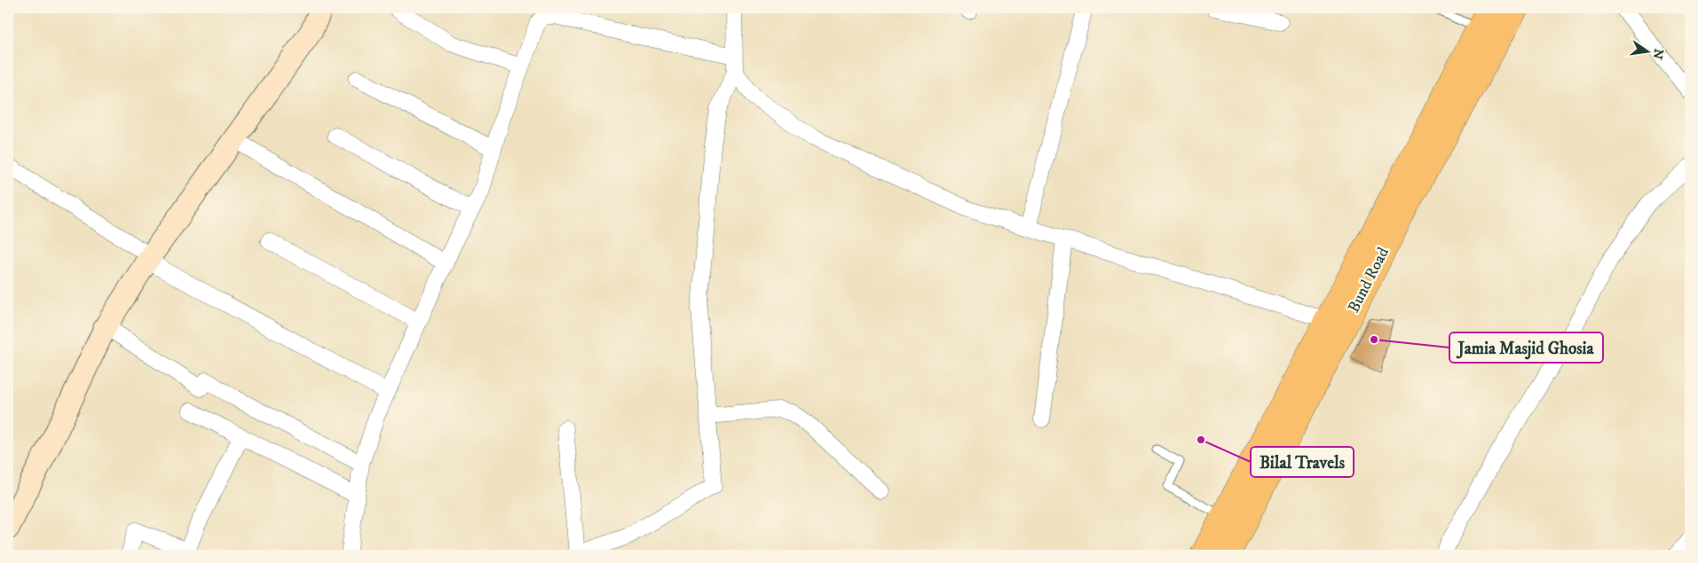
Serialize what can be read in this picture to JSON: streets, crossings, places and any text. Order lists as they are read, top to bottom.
{
  "streets": {
    "main road": ["Bund Road"]
  },
  "places": ["Jamia Masjid Ghosia", "Bilal Travels"],
  "north": "right"
}
